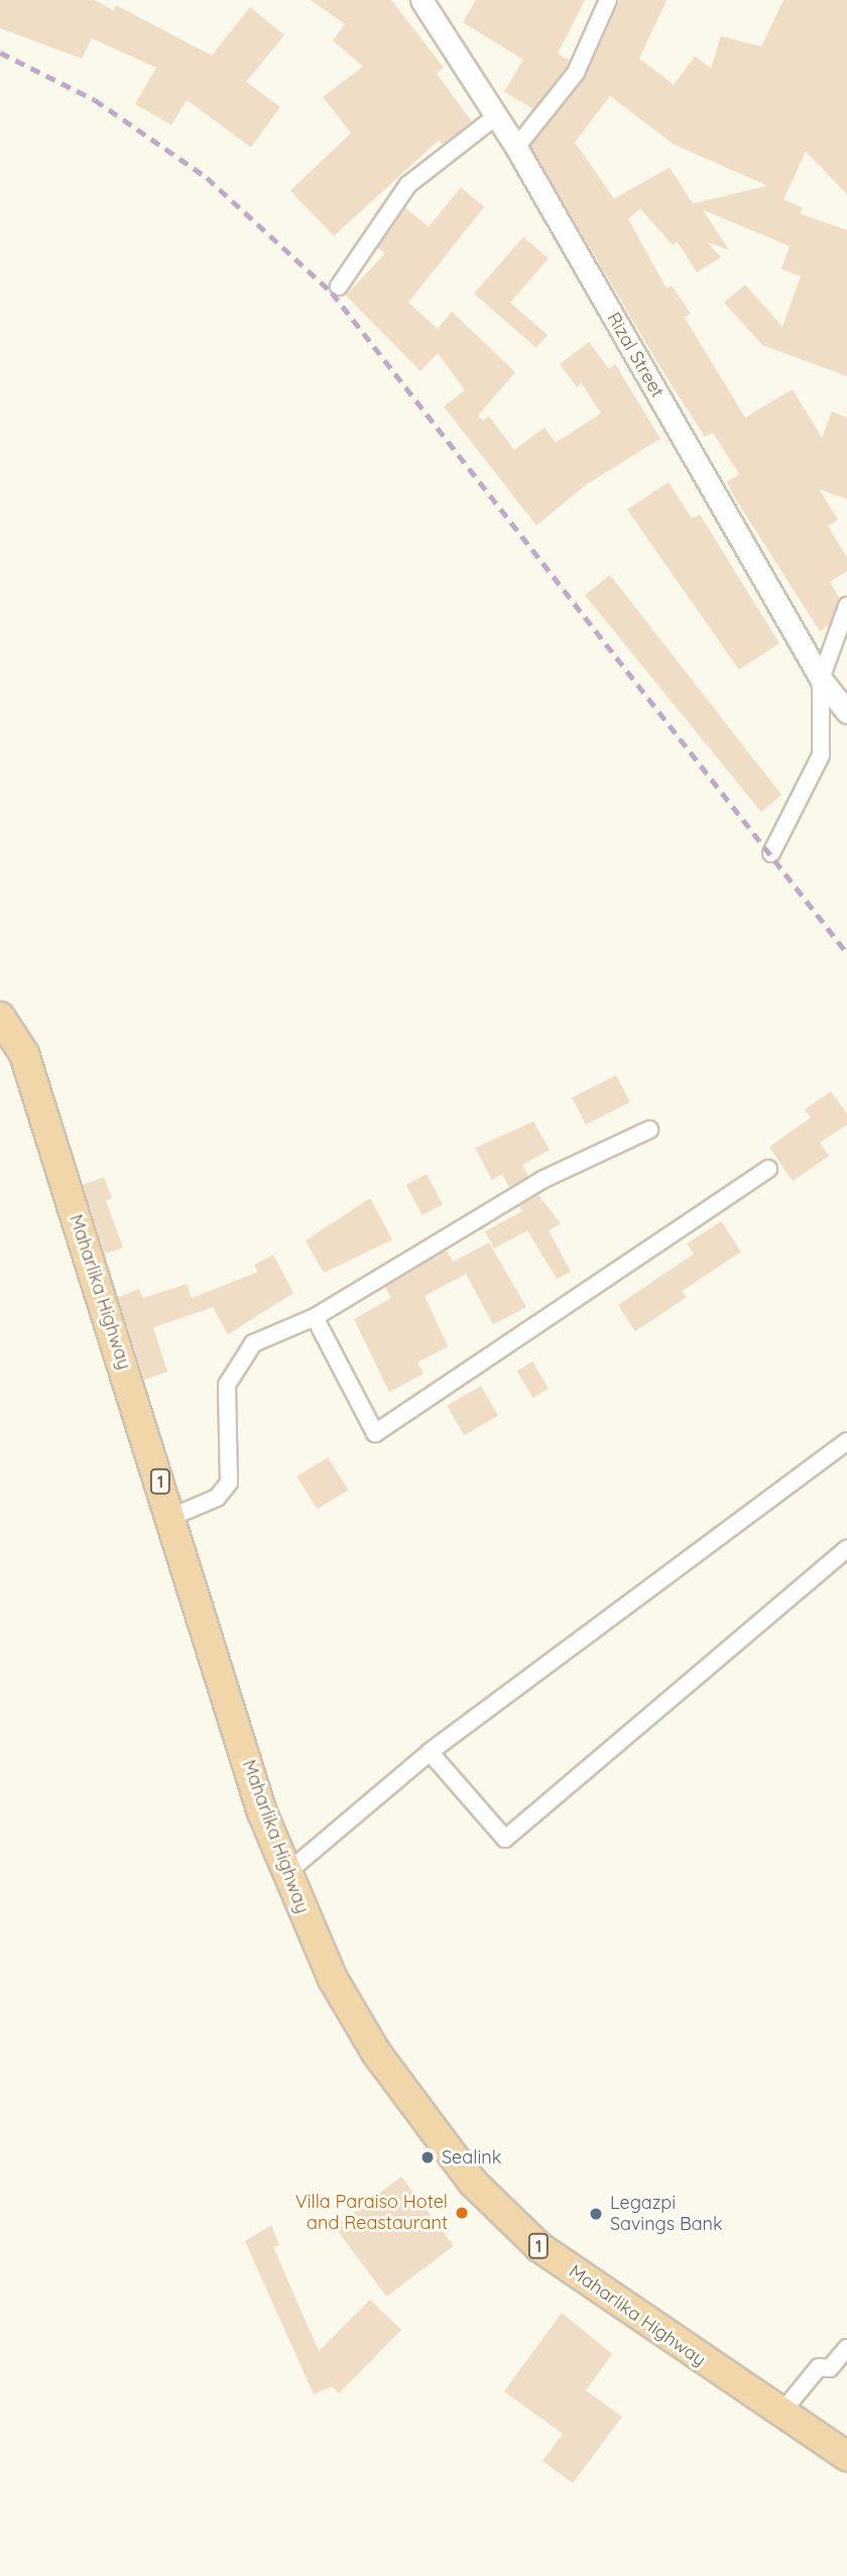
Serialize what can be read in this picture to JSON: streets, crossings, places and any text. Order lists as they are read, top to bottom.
{
  "streets": {
    "highway": ["Maharlika Highway", "1"],
    "street": ["Rizal Street"]
  },
  "places": ["Sealink", "Villa Paraiso Hotel and Reastaurant", "Legazpi Savings Bank"]
}
